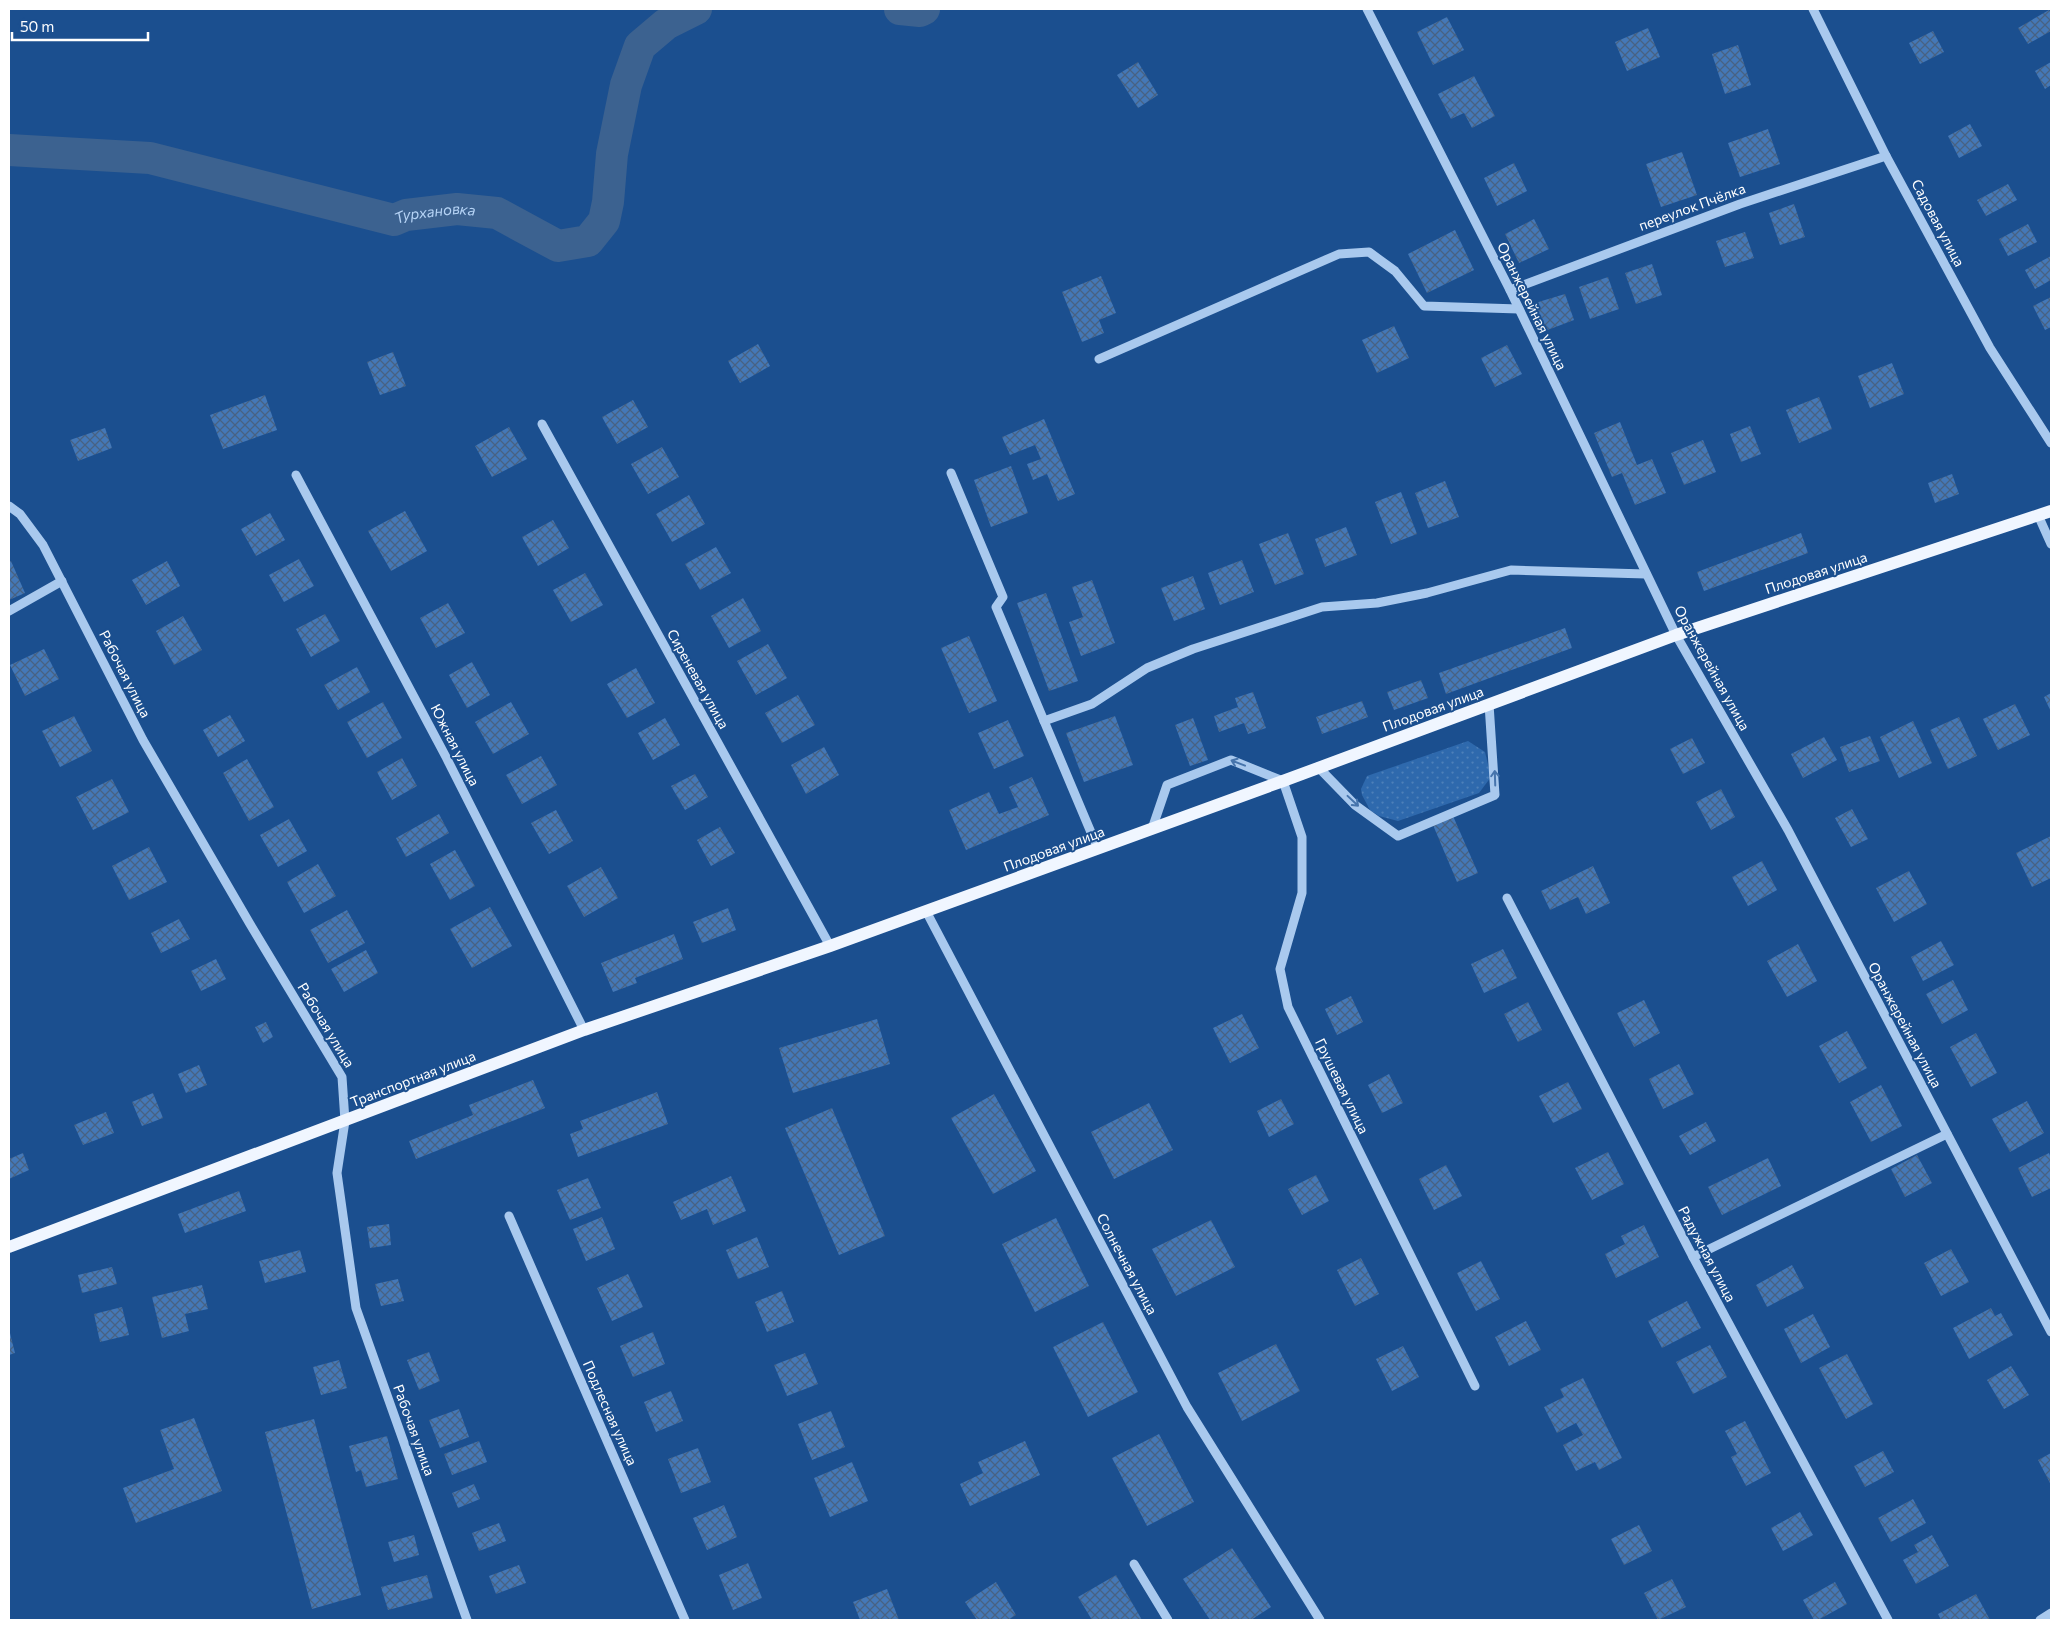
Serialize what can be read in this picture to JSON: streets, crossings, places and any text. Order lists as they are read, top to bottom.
{
  "streets": {
    "main road": ["Плодовая улица", "Транспортная улица"],
    "street": [
      "переулок Пчёлка",
      "Садовая улица",
      "Оранжерейная улица",
      "Рабочая улица",
      "Сиреневая улица",
      "Южная улица",
      "Грушевая улица",
      "Радужная улица",
      "Солнечная улица",
      "Подлесная улица"
    ]
  },
  "crossings": [
    ["переулок Пчёлка", "Садовая улица"],
    ["переулок Пчёлка", "Оранжерейная улица"],
    ["Оранжерейная улица", "Плодовая улица"],
    ["Плодовая улица", "Сиреневая улица"],
    ["Плодовая улица", "Транспортная улица"],
    ["Плодовая улица", "Грушевая улица"],
    ["Плодовая улица", "Солнечная улица"],
    ["Рабочая улица", "Транспортная улица"],
    ["Сиреневая улица", "Транспортная улица"],
    ["Южная улица", "Транспортная улица"]
  ],
  "water": ["Турхановка"],
  "scale_bar": "50 m"
}
